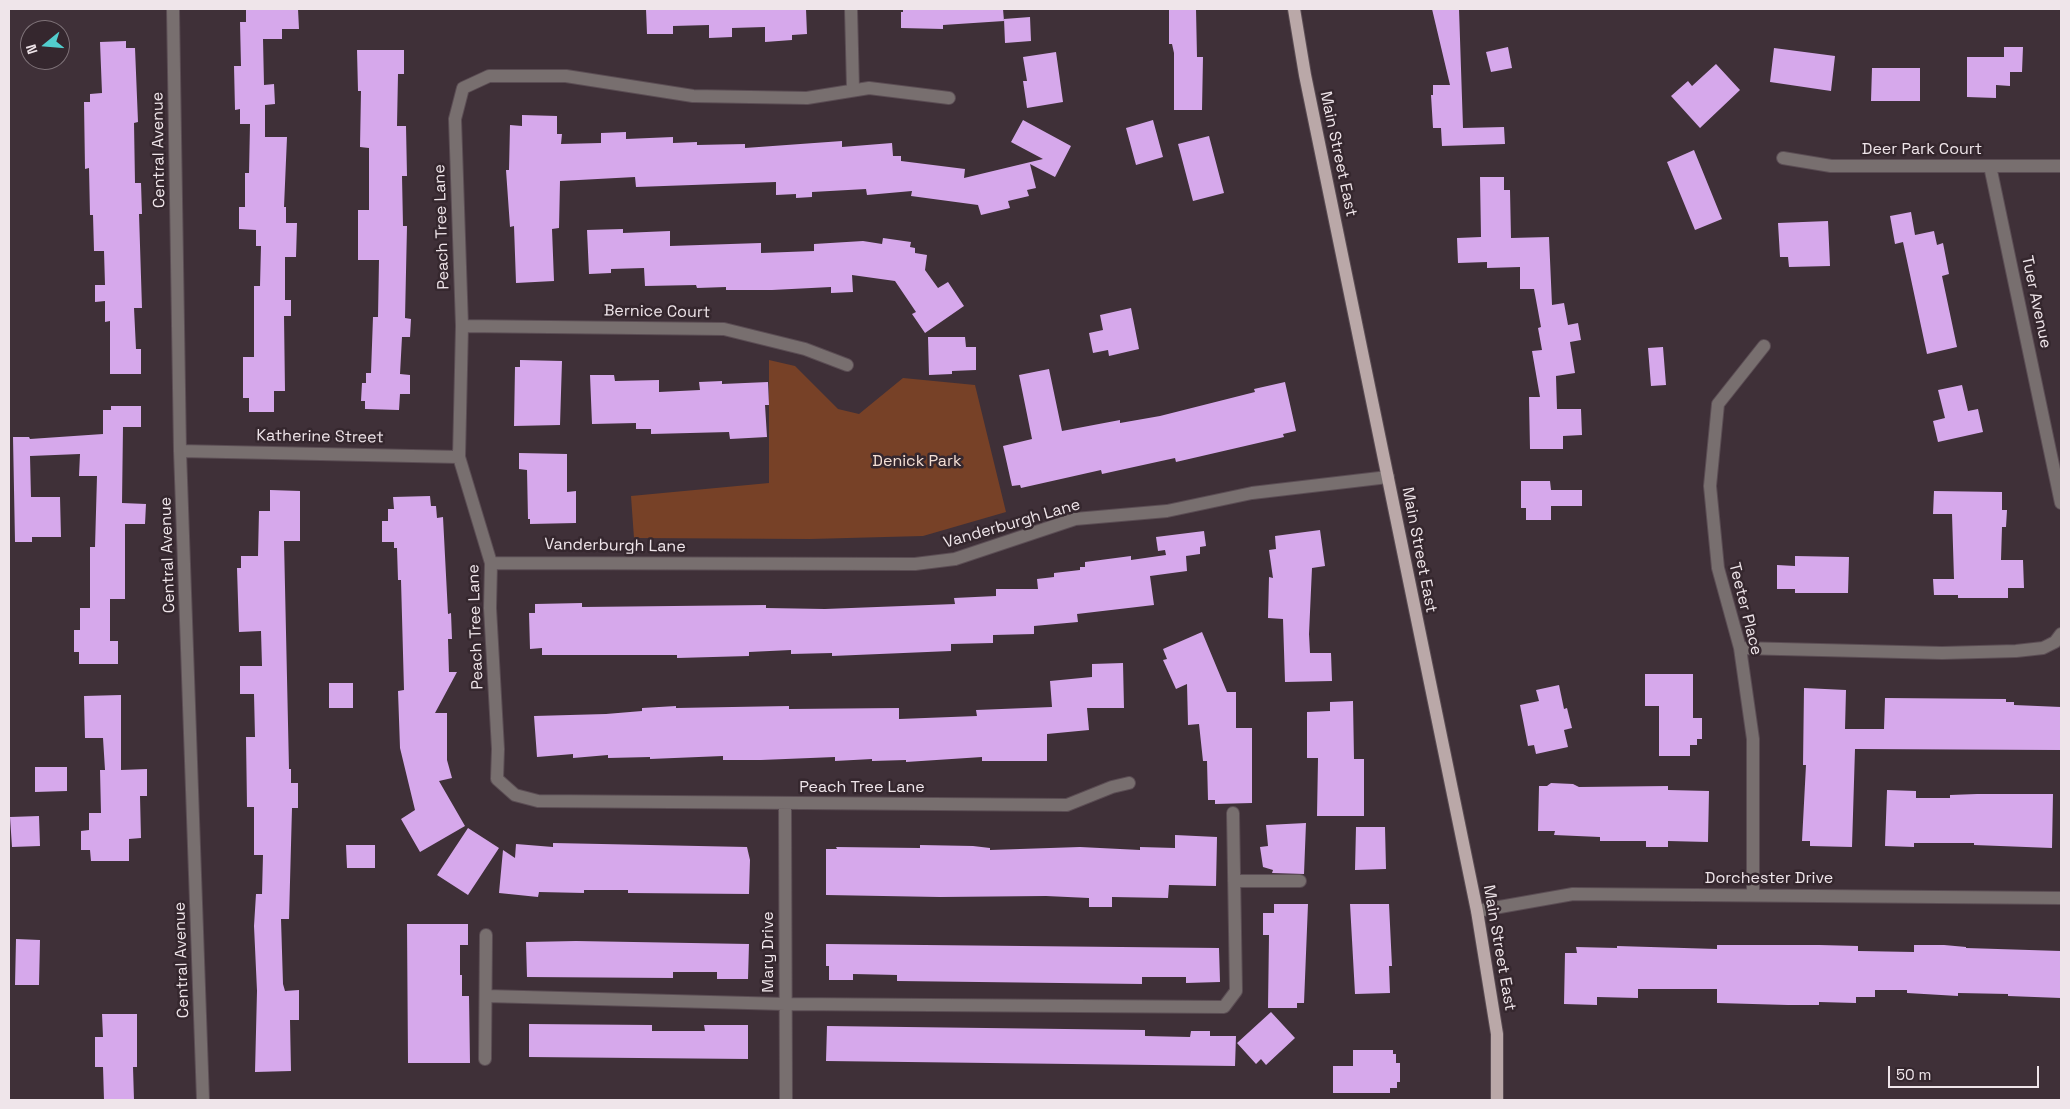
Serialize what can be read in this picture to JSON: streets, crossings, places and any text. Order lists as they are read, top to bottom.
{
  "streets": {
    "main road": ["Main Street East"],
    "street": [
      "Central Avenue",
      "Deer Park Court",
      "Peach Tree Lane",
      "Tuer Avenue",
      "Bernice Court",
      "Katherine Street",
      "Vanderburgh Lane",
      "Teeter Place",
      "Dorchester Drive",
      "Mary Drive"
    ]
  },
  "crossings": [
    ["Central Avenue", "Katherine Street"],
    ["Deer Park Court", "Tuer Avenue"],
    ["Main Street East", "Vanderburgh Lane"],
    ["Main Street East", "Dorchester Drive"],
    ["Peach Tree Lane", "Bernice Court"],
    ["Peach Tree Lane", "Katherine Street"],
    ["Peach Tree Lane", "Vanderburgh Lane"],
    ["Peach Tree Lane", "Mary Drive"],
    ["Teeter Place", "Dorchester Drive"]
  ],
  "parks": ["Denick Park"],
  "scale_bar": "50 m",
  "north": "left"
}
